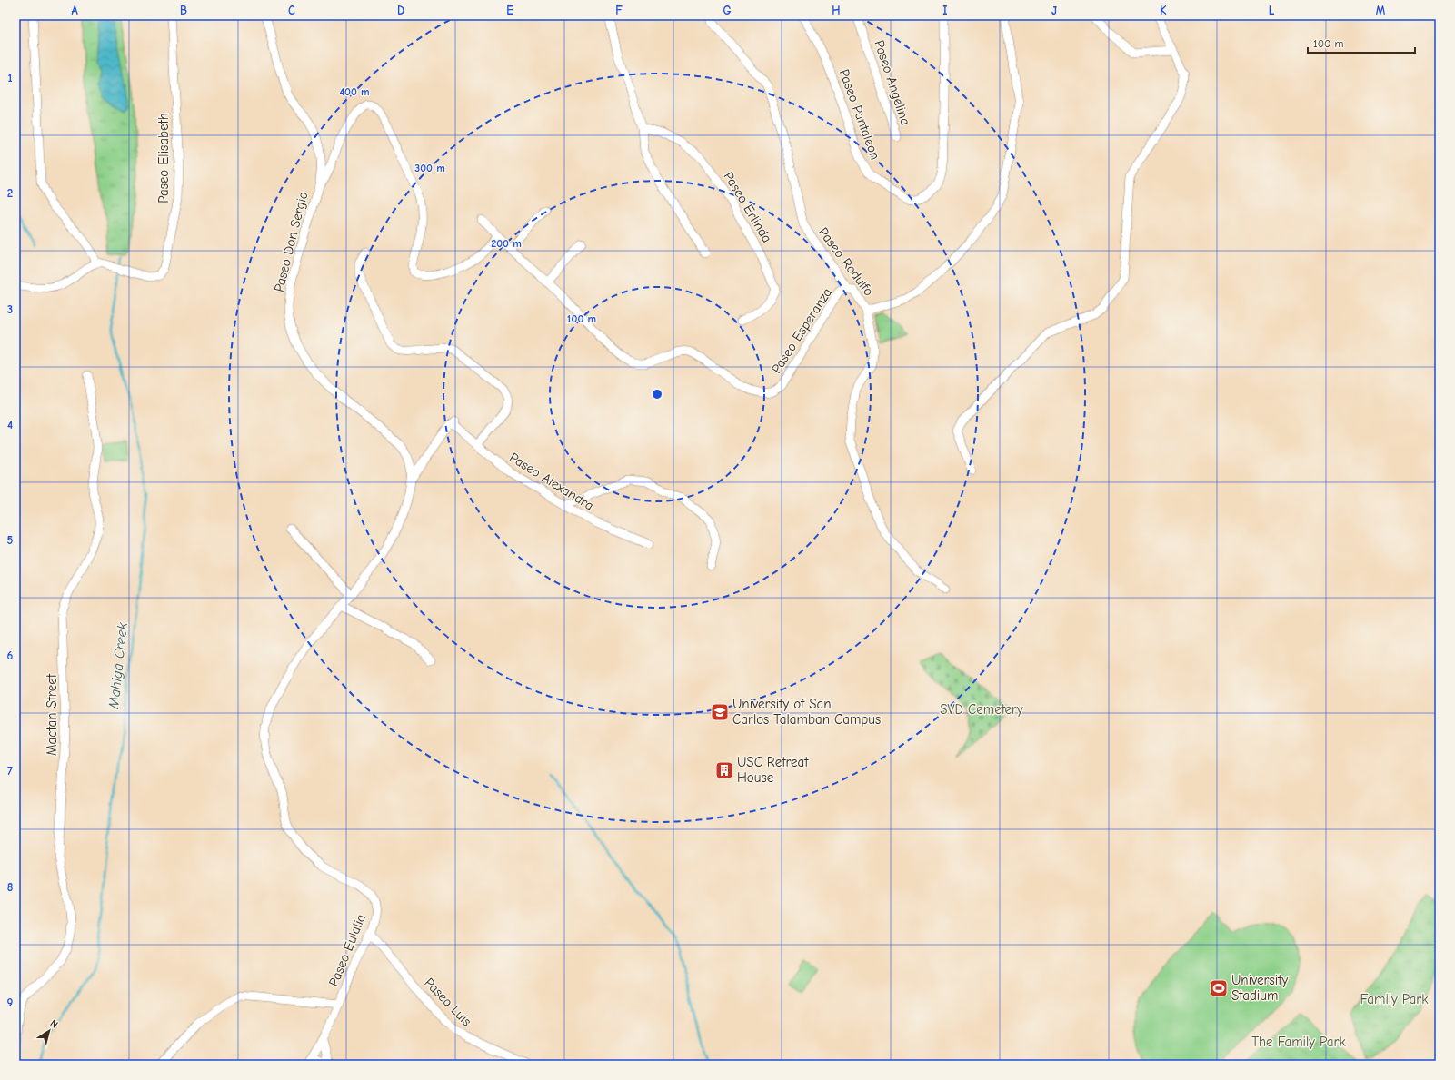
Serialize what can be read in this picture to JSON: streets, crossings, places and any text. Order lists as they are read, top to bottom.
{
  "streets": {
    "street": [
      "Paseo Angelina",
      "Paseo Pantaleon",
      "Paseo Elisabeth",
      "Paseo Erlinda",
      "Paseo Don Sergio",
      "Paseo Rodulfo",
      "Paseo Esperanza",
      "Paseo Alexandra",
      "Mactan Street",
      "Paseo Eulalia",
      "Paseo Luis"
    ]
  },
  "crossings": [
    ["Paseo Don Sergio", "Paseo Alexandra"],
    ["Paseo Don Sergio", "Paseo Eulalia"],
    ["Paseo Rodulfo", "Paseo Esperanza"],
    ["Paseo Eulalia", "Paseo Luis"]
  ],
  "water": ["Mahiga Creek"],
  "parks": ["SVD Cemetery", "Family Park", "The Family Park"],
  "places": {
    "school or university": ["University of San Carlos Talamban Campus"],
    "building": ["USC Retreat House"],
    "sports": ["University Stadium"]
  },
  "scale_bar": "100 m",
  "north": "top right",
  "grid": {
    "columns": [
      "A",
      "B",
      "C",
      "D",
      "E",
      "F",
      "G",
      "H",
      "I",
      "J",
      "K",
      "L",
      "M"
    ],
    "rows": [
      "1",
      "2",
      "3",
      "4",
      "5",
      "6",
      "7",
      "8",
      "9"
    ]
  },
  "rings": [
    "400 m",
    "300 m",
    "200 m",
    "100 m"
  ]
}
